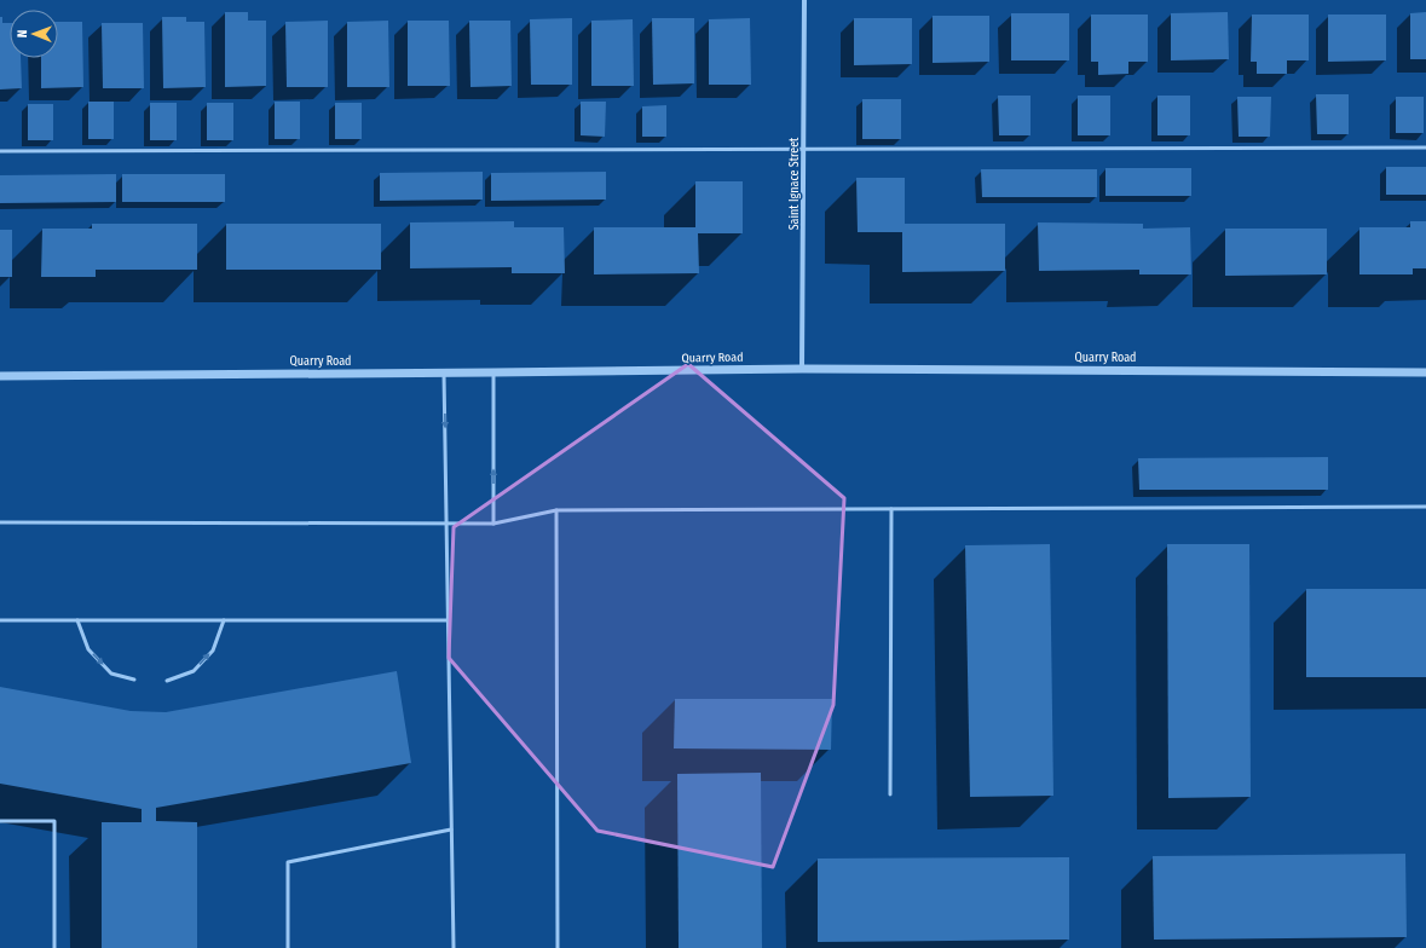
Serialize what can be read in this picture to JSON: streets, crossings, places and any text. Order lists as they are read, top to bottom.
{
  "streets": {
    "street": ["Saint Ignace Street", "Quarry Road"]
  },
  "crossings": [
    ["Saint Ignace Street", "Quarry Road"]
  ],
  "north": "left"
}
